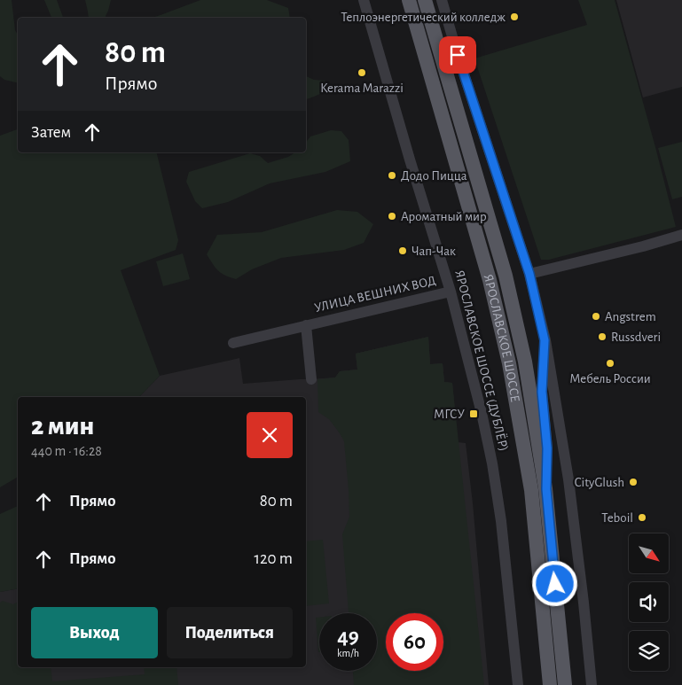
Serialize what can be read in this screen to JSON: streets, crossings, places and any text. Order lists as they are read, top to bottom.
{
  "streets": {
    "main road": ["ЯРОСЛАВСКОЕ ШОССЕ"],
    "street": ["УЛИЦА ВЕШНИХ ВОД", "ЯРОСЛАВСКОЕ ШОССЕ (ДУБЛЁР)"]
  },
  "crossings": [
    ["УЛИЦА ВЕШНИХ ВОД", "ЯРОСЛАВСКОЕ ШОССЕ (ДУБЛЁР)"]
  ],
  "places": {
    "other": [
      "Теплоэнергетический колледж",
      "Kerama Marazzi",
      "Додо Пицца",
      "Ароматный мир",
      "Чап-Чак",
      "Angstrem",
      "Russdveri",
      "Мебель России",
      "CityGlush",
      "Teboil"
    ],
    "transit": ["МГСУ"]
  },
  "north": "bottom right",
  "page": {
    "turn": ["80 m", "Прямо"],
    "then": "Затем",
    "heading": ["2 мин", "440 m · 16:28"],
    "list": [
      {
        "name": "Прямо",
        "value": "80 m"
      },
      {
        "name": "Прямо",
        "value": "120 m"
      }
    ],
    "buttons": ["Выход", "Поделиться"],
    "speed": "49 km/h",
    "limit": "60"
  }
}
